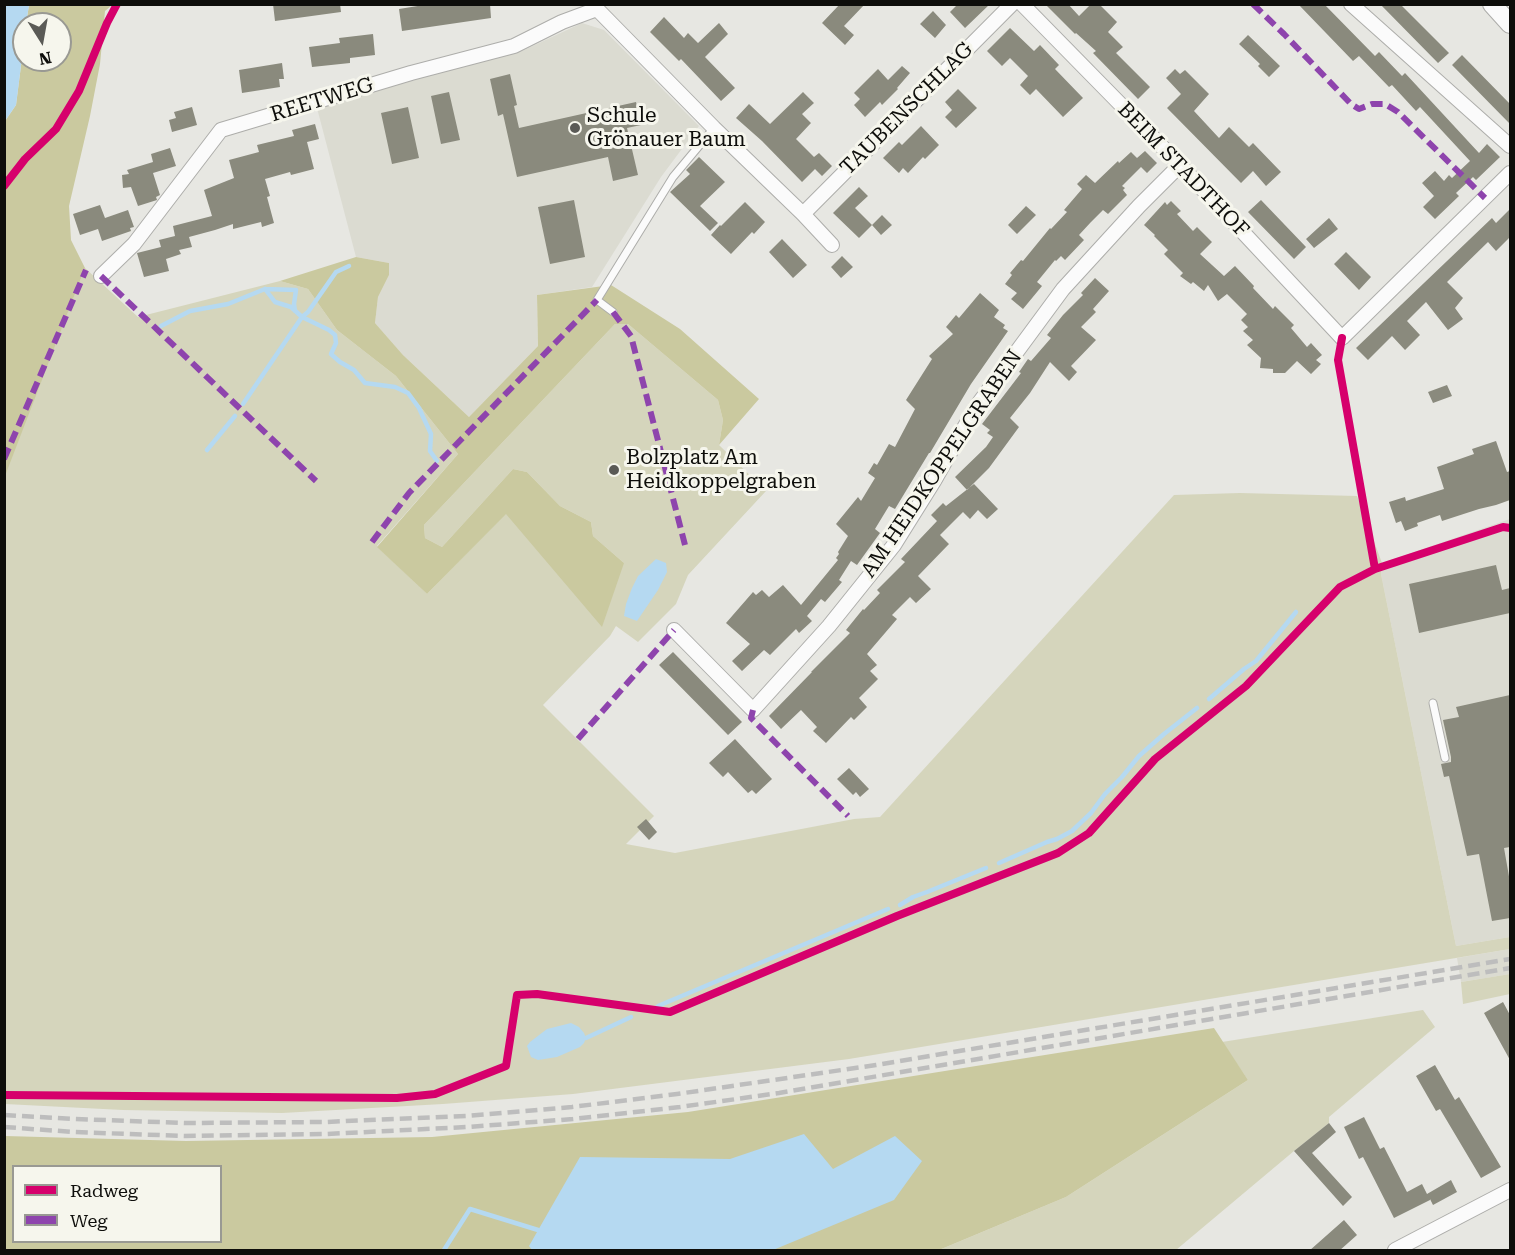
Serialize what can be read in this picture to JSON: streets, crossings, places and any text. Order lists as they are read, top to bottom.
{
  "streets": {
    "street": [
      "REETWEG",
      "TAUBENSCHLAG",
      "BEIM STADTHOF",
      "AM HEIDKOPPELGRABEN"
    ]
  },
  "crossings": [
    ["BEIM STADTHOF", "AM HEIDKOPPELGRABEN"]
  ],
  "places": ["Schule Grönauer Baum", "Bolzplatz Am Heidkoppelgraben"],
  "legend": ["Radweg", "Weg"],
  "north": "bottom"
}
